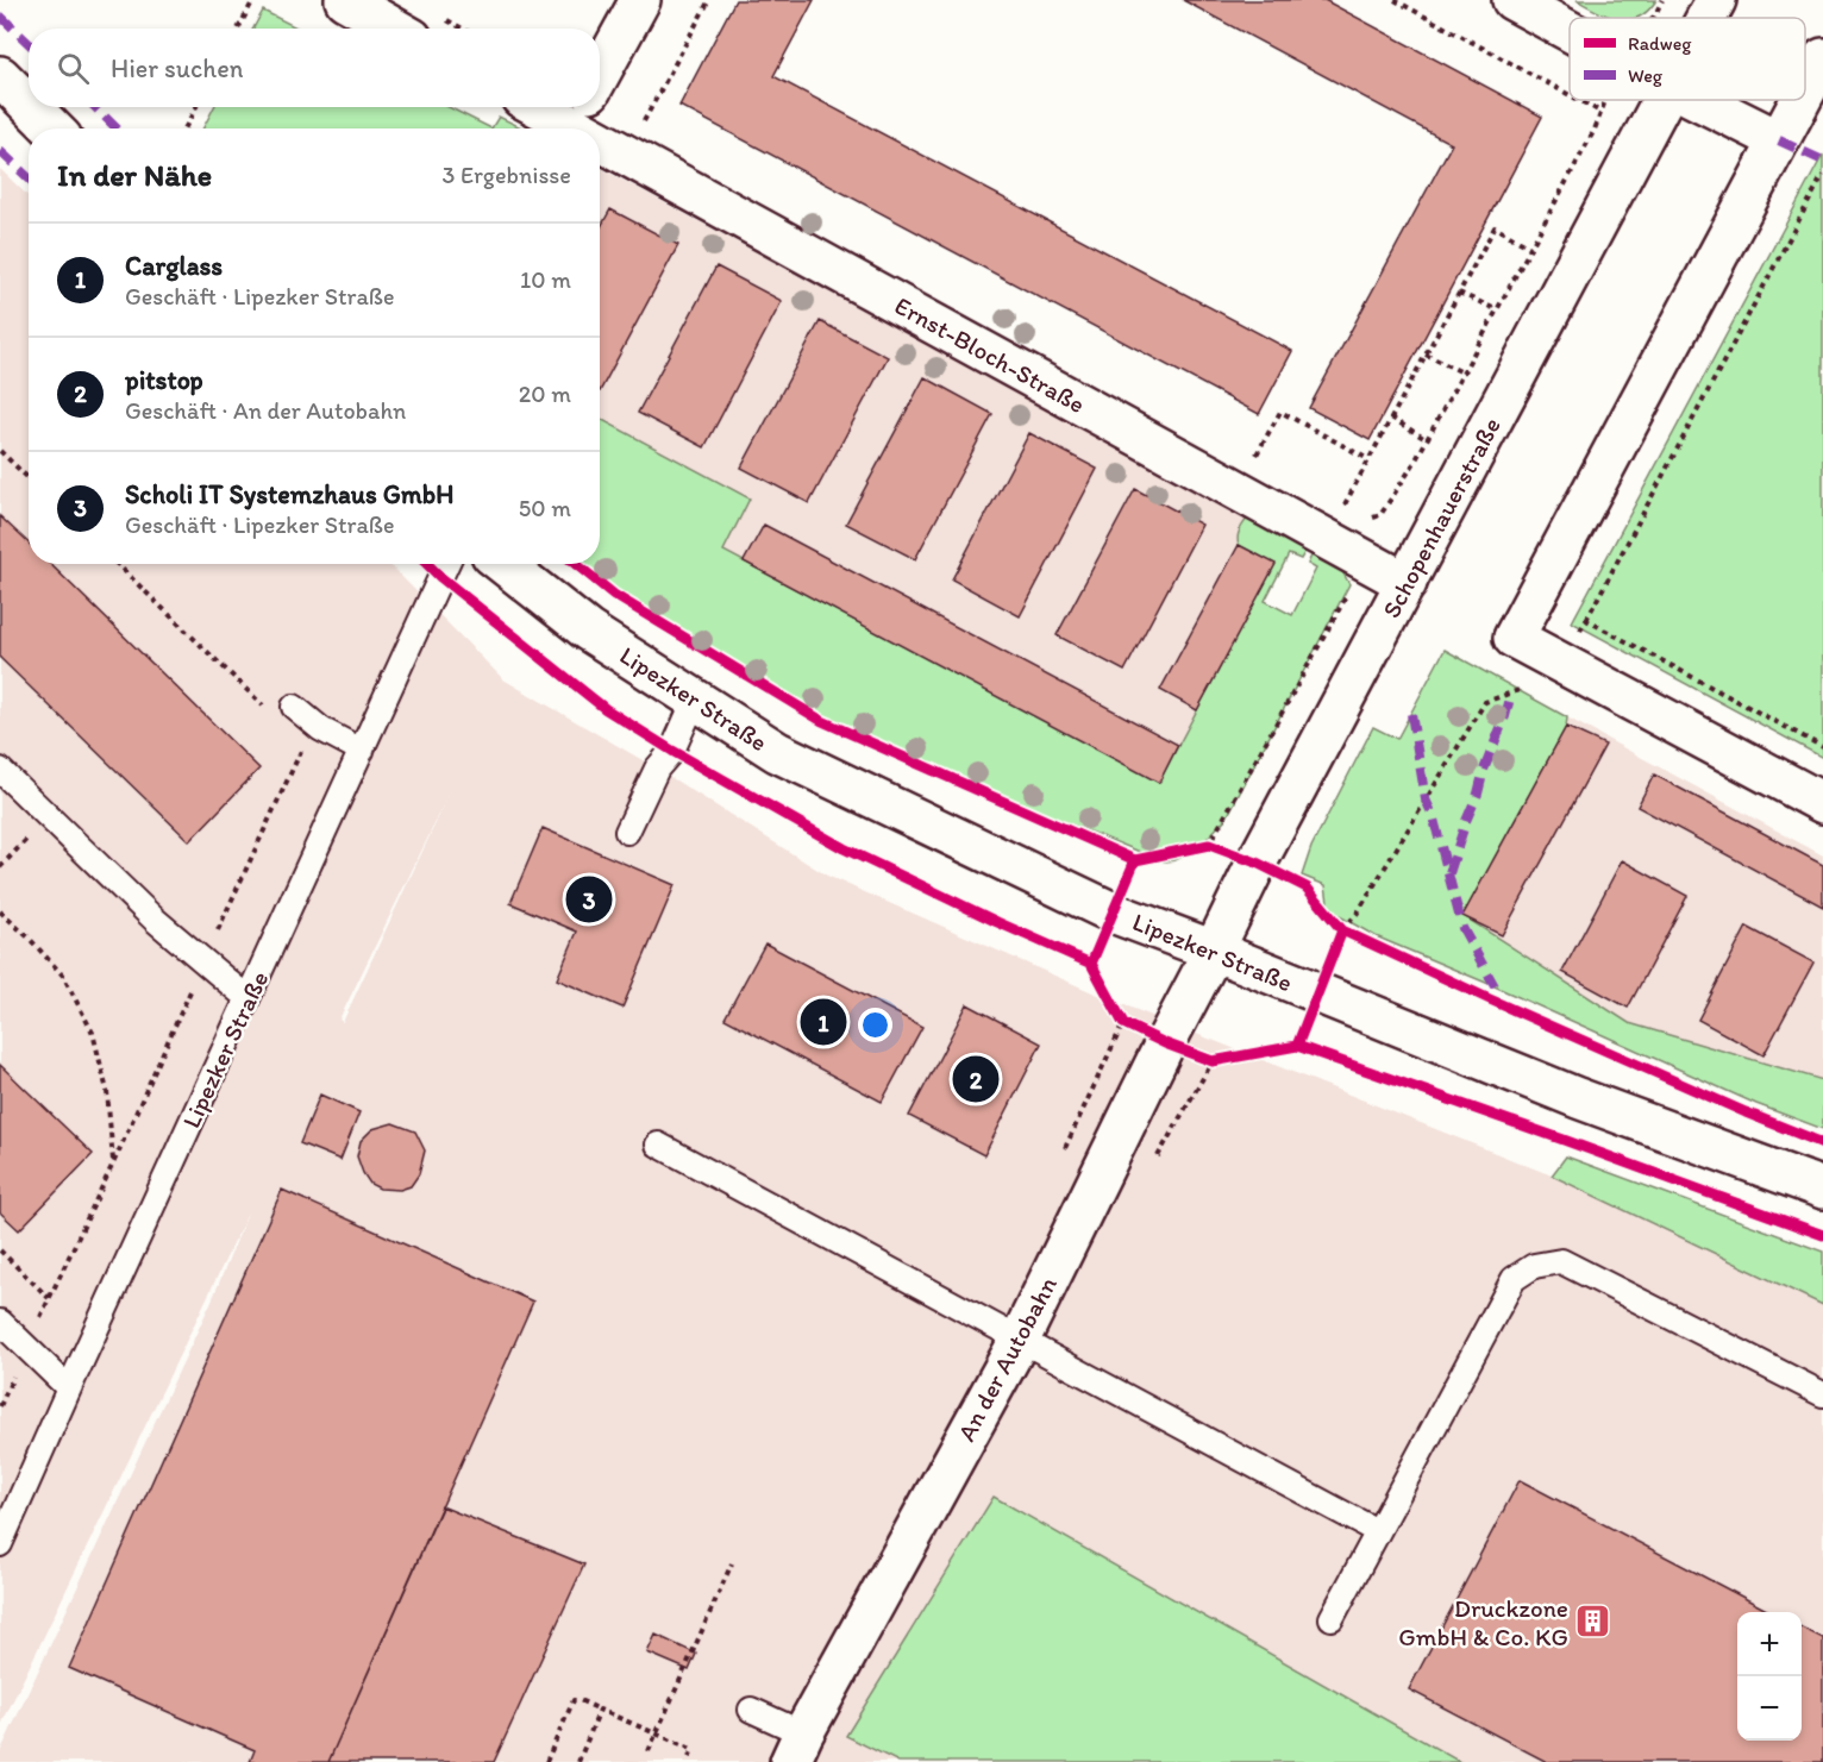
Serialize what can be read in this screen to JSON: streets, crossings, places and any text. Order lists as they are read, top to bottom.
{
  "streets": {
    "street": [
      "Ernst-Bloch-Straße",
      "Schopenhauerstraße",
      "Lipezker Straße",
      "An der Autobahn"
    ]
  },
  "crossings": [
    ["Ernst-Bloch-Straße", "Schopenhauerstraße"],
    ["Schopenhauerstraße", "Lipezker Straße"],
    ["Schopenhauerstraße", "An der Autobahn"],
    ["Lipezker Straße", "An der Autobahn"]
  ],
  "places": {
    "building": ["Druckzone GmbH & Co. KG"]
  },
  "legend": ["Radweg", "Weg"],
  "page": {
    "search": "Hier suchen",
    "heading": ["In der Nähe", "3 Ergebnisse"],
    "list": [
      {
        "mark": "1",
        "name": "Carglass",
        "note": "Geschäft · Lipezker Straße",
        "value": "10 m"
      },
      {
        "mark": "2",
        "name": "pitstop",
        "note": "Geschäft · An der Autobahn",
        "value": "20 m"
      },
      {
        "mark": "3",
        "name": "Scholi IT Systemzhaus GmbH",
        "note": "Geschäft · Lipezker Straße",
        "value": "50 m"
      }
    ],
    "pins": ["3", "1", "2"],
    "map_buttons": ["+", "−"]
  }
}
